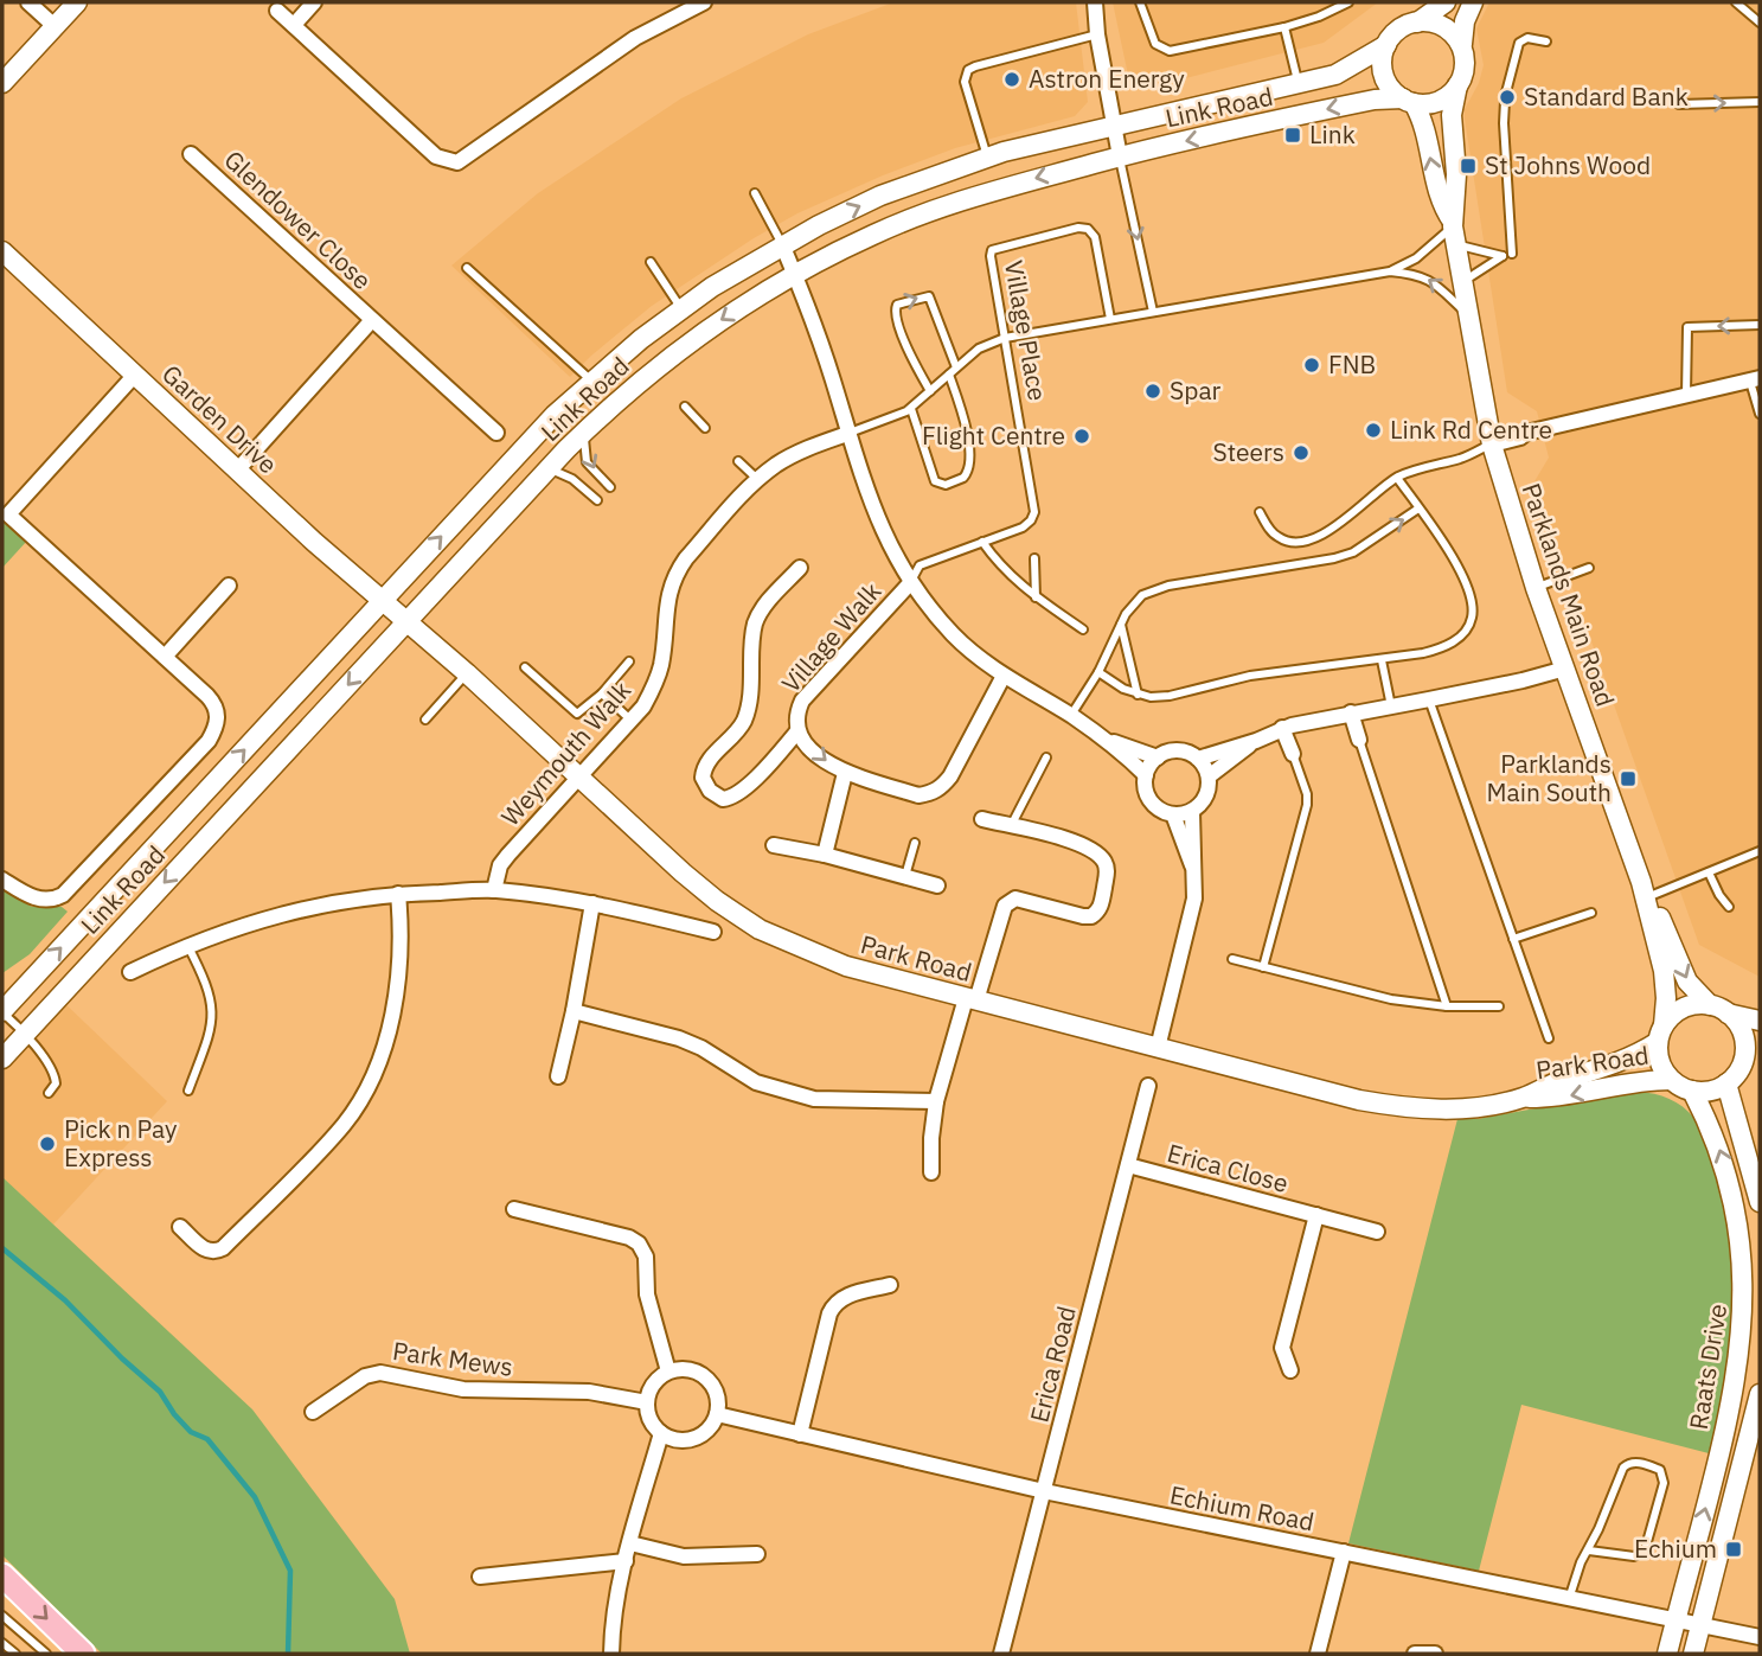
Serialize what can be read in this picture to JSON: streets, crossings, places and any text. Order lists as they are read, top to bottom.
{
  "streets": {
    "street": [
      "Link Road",
      "Glendower Close",
      "Garden Drive",
      "Parklands Main Road",
      "Village Walk",
      "Weymouth Walk",
      "Park Road",
      "Erica Close",
      "Park Mews",
      "Erica Road",
      "Raats Drive",
      "Echium Road"
    ],
    "lane": ["Village Place"]
  },
  "crossings": [
    ["Link Road", "Garden Drive"],
    ["Link Road", "Parklands Main Road"],
    ["Link Road", "Village Walk"],
    ["Link Road", "Park Road"],
    ["Glendower Close", "Garden Drive"],
    ["Garden Drive", "Park Road"],
    ["Parklands Main Road", "Park Road"],
    ["Parklands Main Road", "Raats Drive"],
    ["Village Walk", "Weymouth Walk"],
    ["Weymouth Walk", "Park Road"],
    ["Park Road", "Raats Drive"],
    ["Erica Close", "Erica Road"],
    ["Park Mews", "Echium Road"],
    ["Erica Road", "Echium Road"],
    ["Raats Drive", "Echium Road"]
  ],
  "places": {
    "other": [
      "Astron Energy",
      "Standard Bank",
      "FNB",
      "Spar",
      "Link Rd Centre",
      "Flight Centre",
      "Steers",
      "Pick n Pay Express"
    ],
    "transit": [
      "Link",
      "St Johns Wood",
      "Parklands Main South",
      "Echium"
    ]
  }
}
